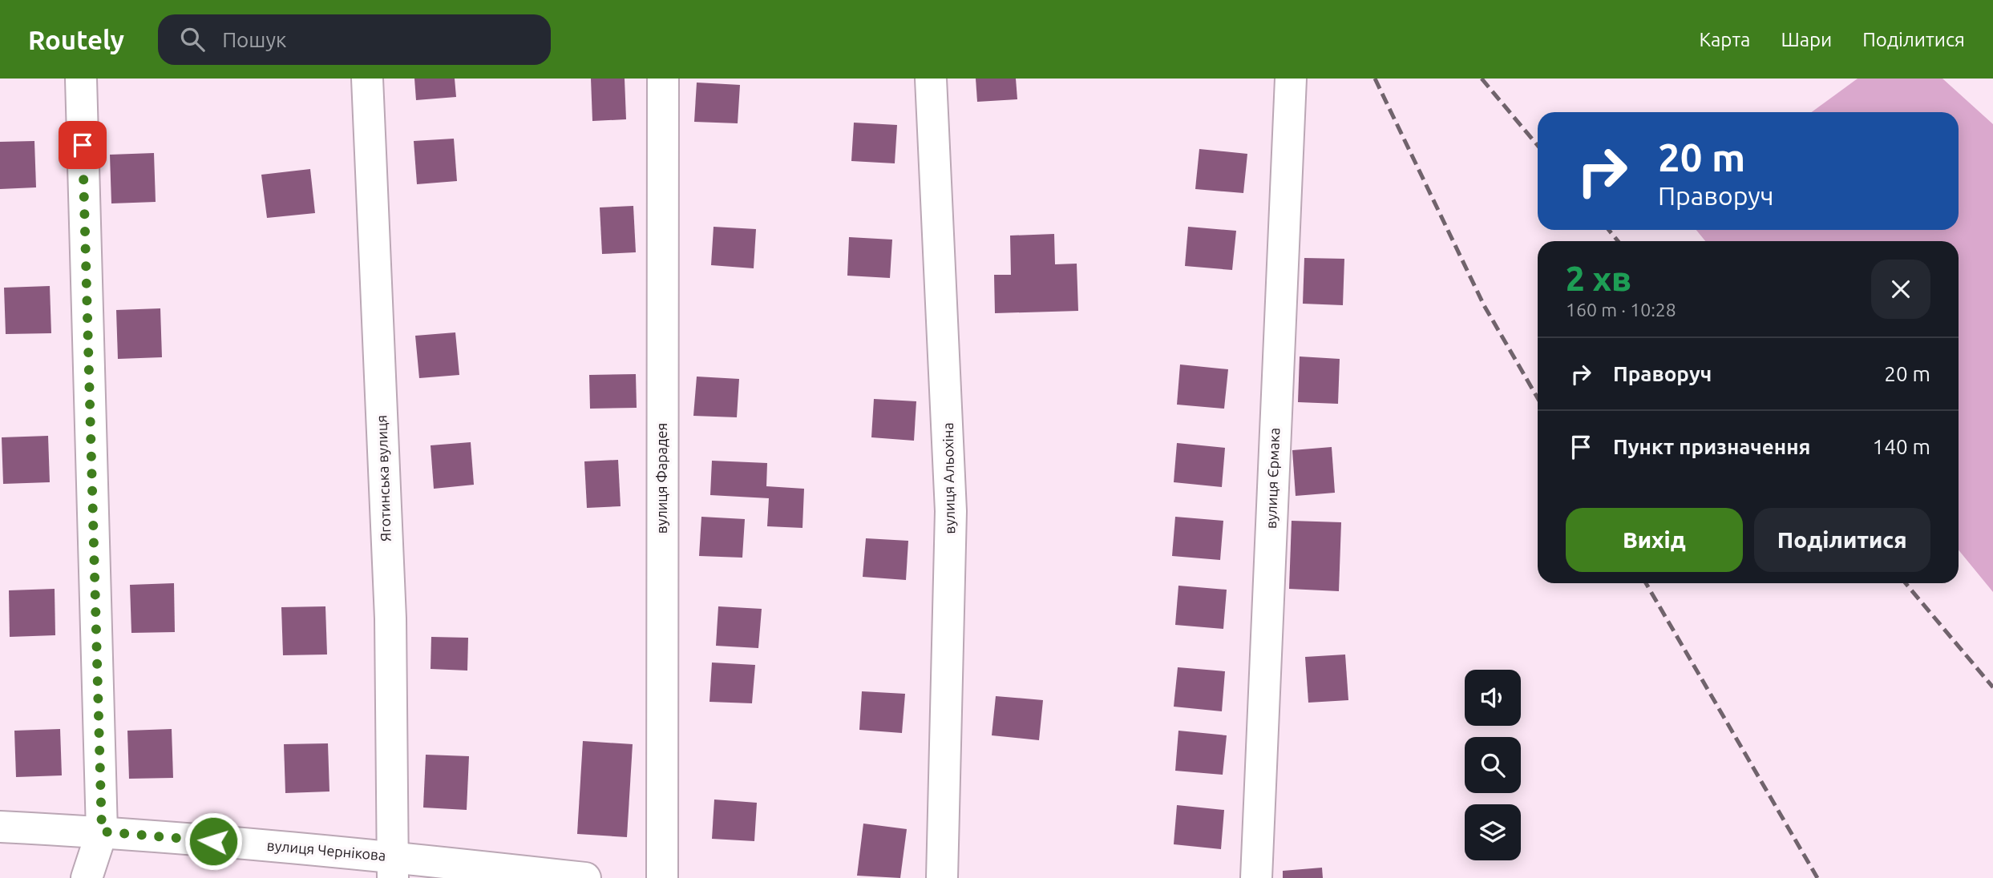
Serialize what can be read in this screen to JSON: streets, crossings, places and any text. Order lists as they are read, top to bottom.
{
  "streets": {
    "street": [
      "Яготинська вулиця",
      "вулиця Фарадея",
      "вулиця Альохіна",
      "вулиця Єрмака",
      "вулиця Чернікова"
    ]
  },
  "crossings": [
    ["Яготинська вулиця", "вулиця Чернікова"]
  ],
  "page": {
    "header": "Routely",
    "search": "Пошук",
    "nav": ["Карта", "Шари", "Поділитися"],
    "turn": ["20 m", "Праворуч"],
    "heading": ["2 хв", "160 m · 10:28"],
    "list": [
      {
        "name": "Праворуч",
        "value": "20 m"
      },
      {
        "name": "Пункт призначення",
        "value": "140 m"
      }
    ],
    "buttons": ["Вихід", "Поділитися"]
  }
}
